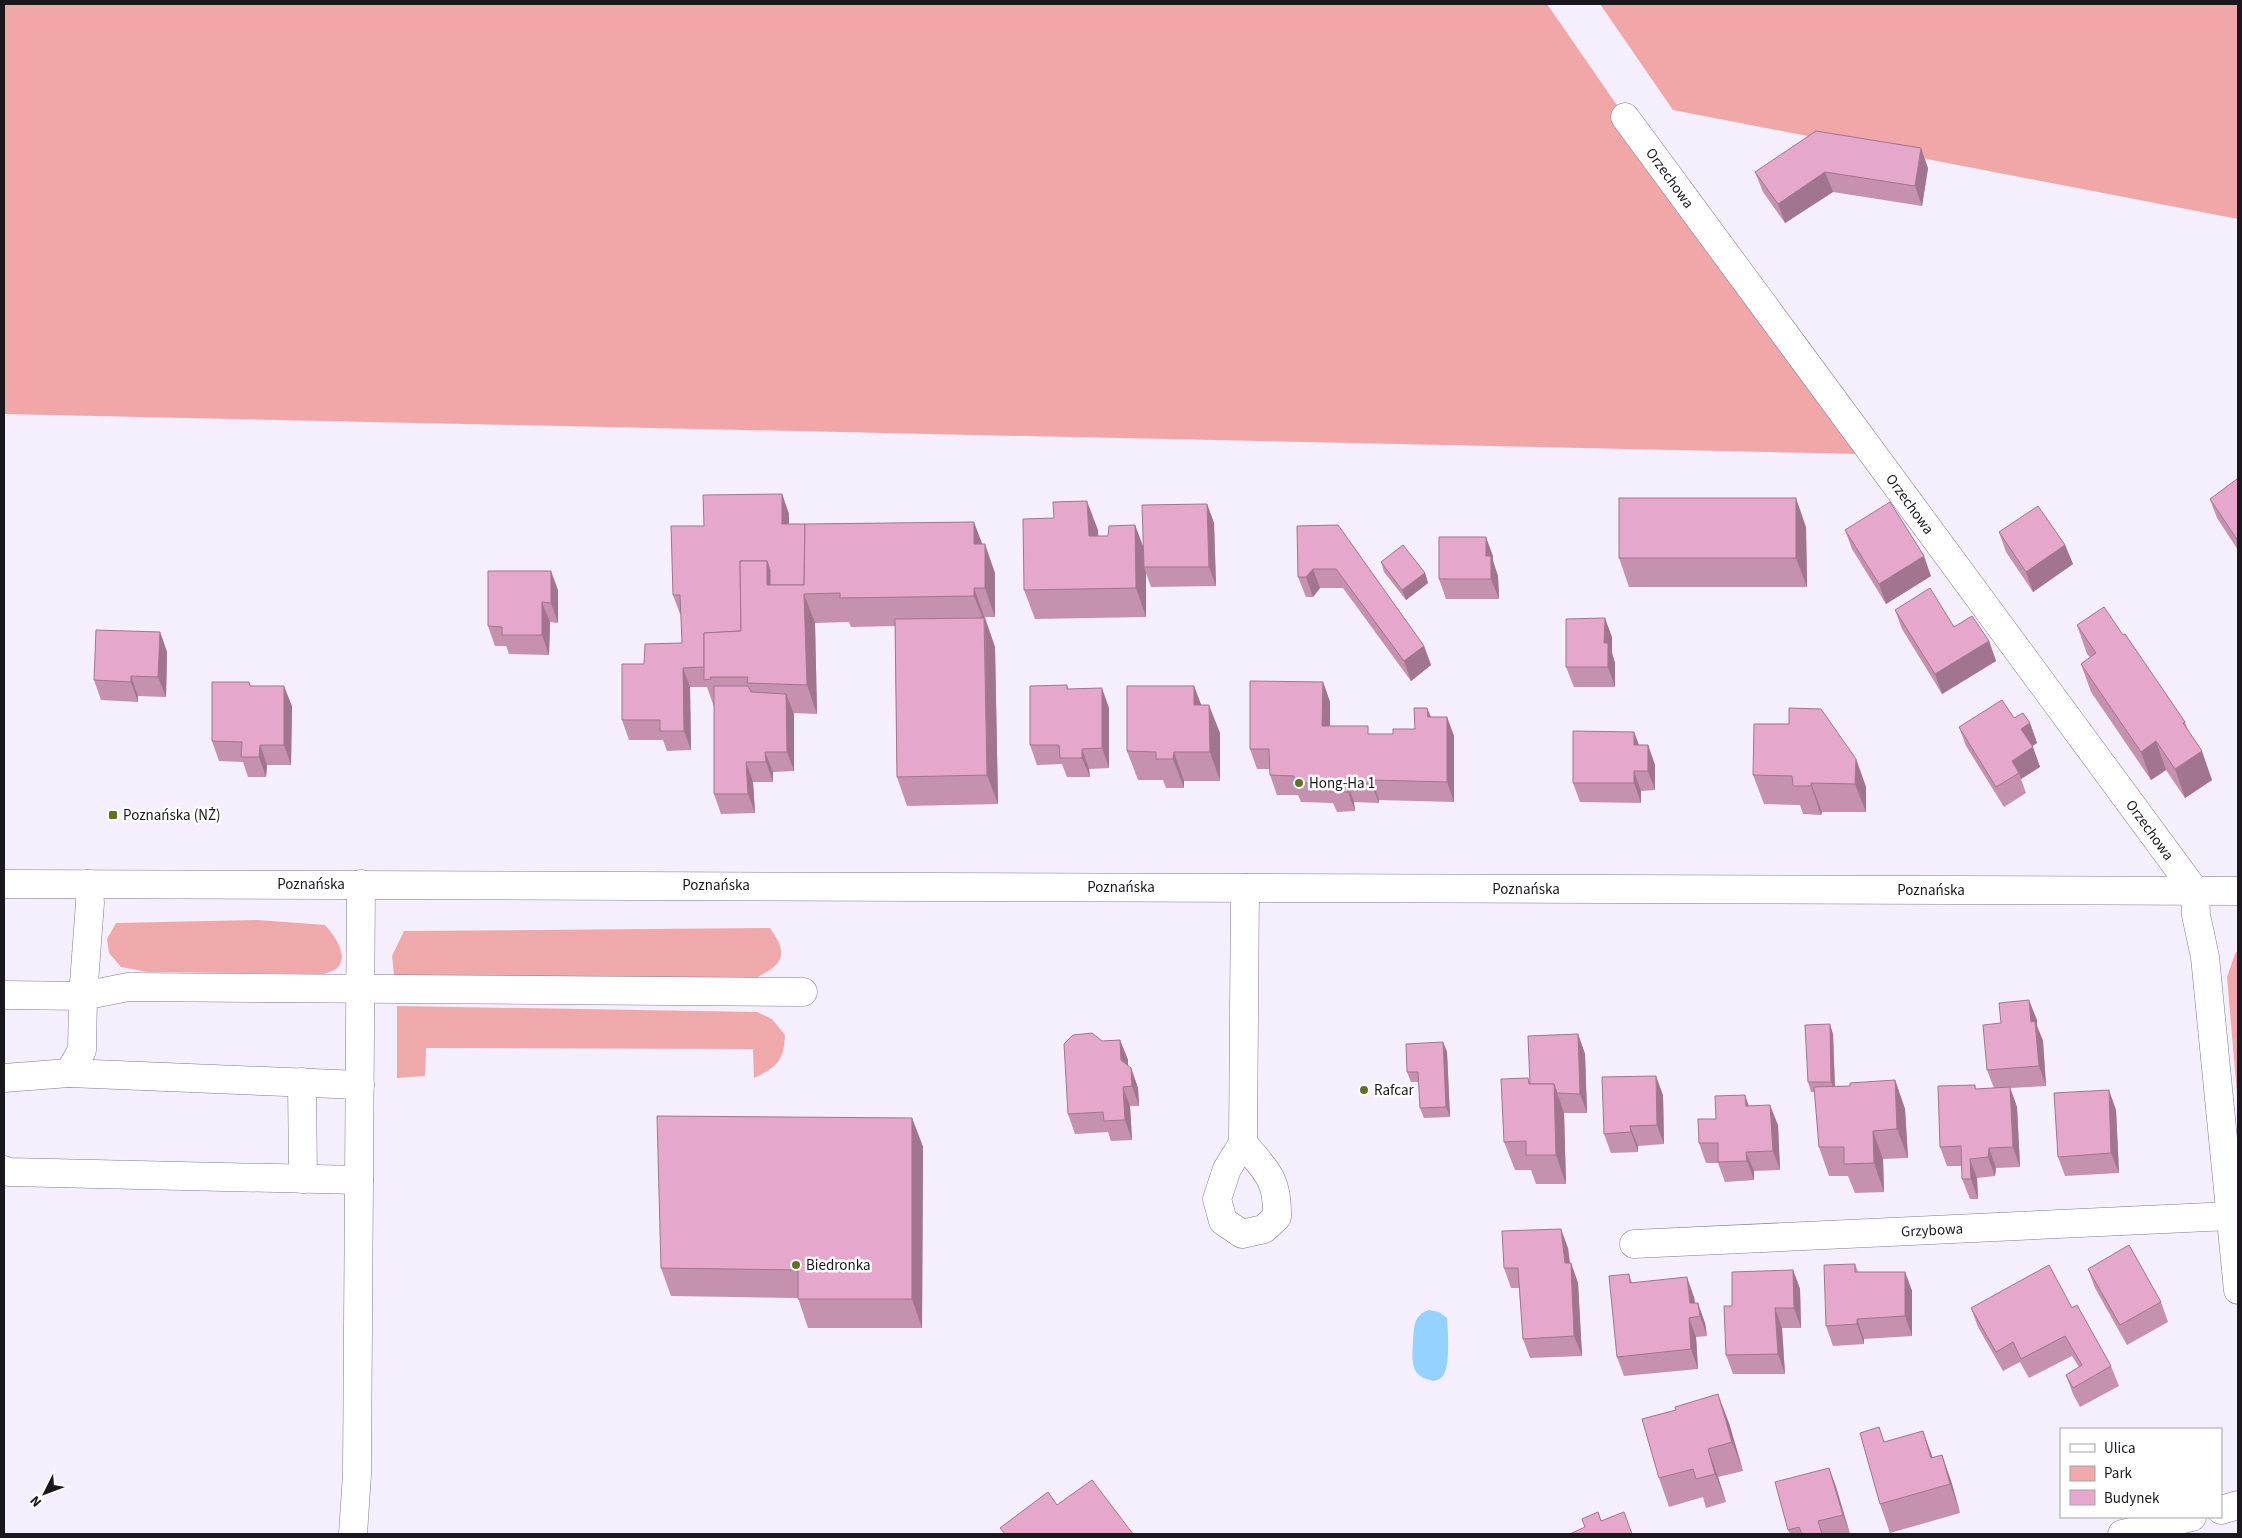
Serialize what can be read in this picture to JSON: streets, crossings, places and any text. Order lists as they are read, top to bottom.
{
  "streets": {
    "street": ["Orzechowa", "Poznańska", "Grzybowa"]
  },
  "crossings": [
    ["Orzechowa", "Poznańska"]
  ],
  "places": {
    "other": ["Hong-Ha 1", "Rafcar", "Biedronka"],
    "transit": ["Poznańska (NŻ)"]
  },
  "legend": ["Ulica", "Park", "Budynek"],
  "north": "bottom left"
}
